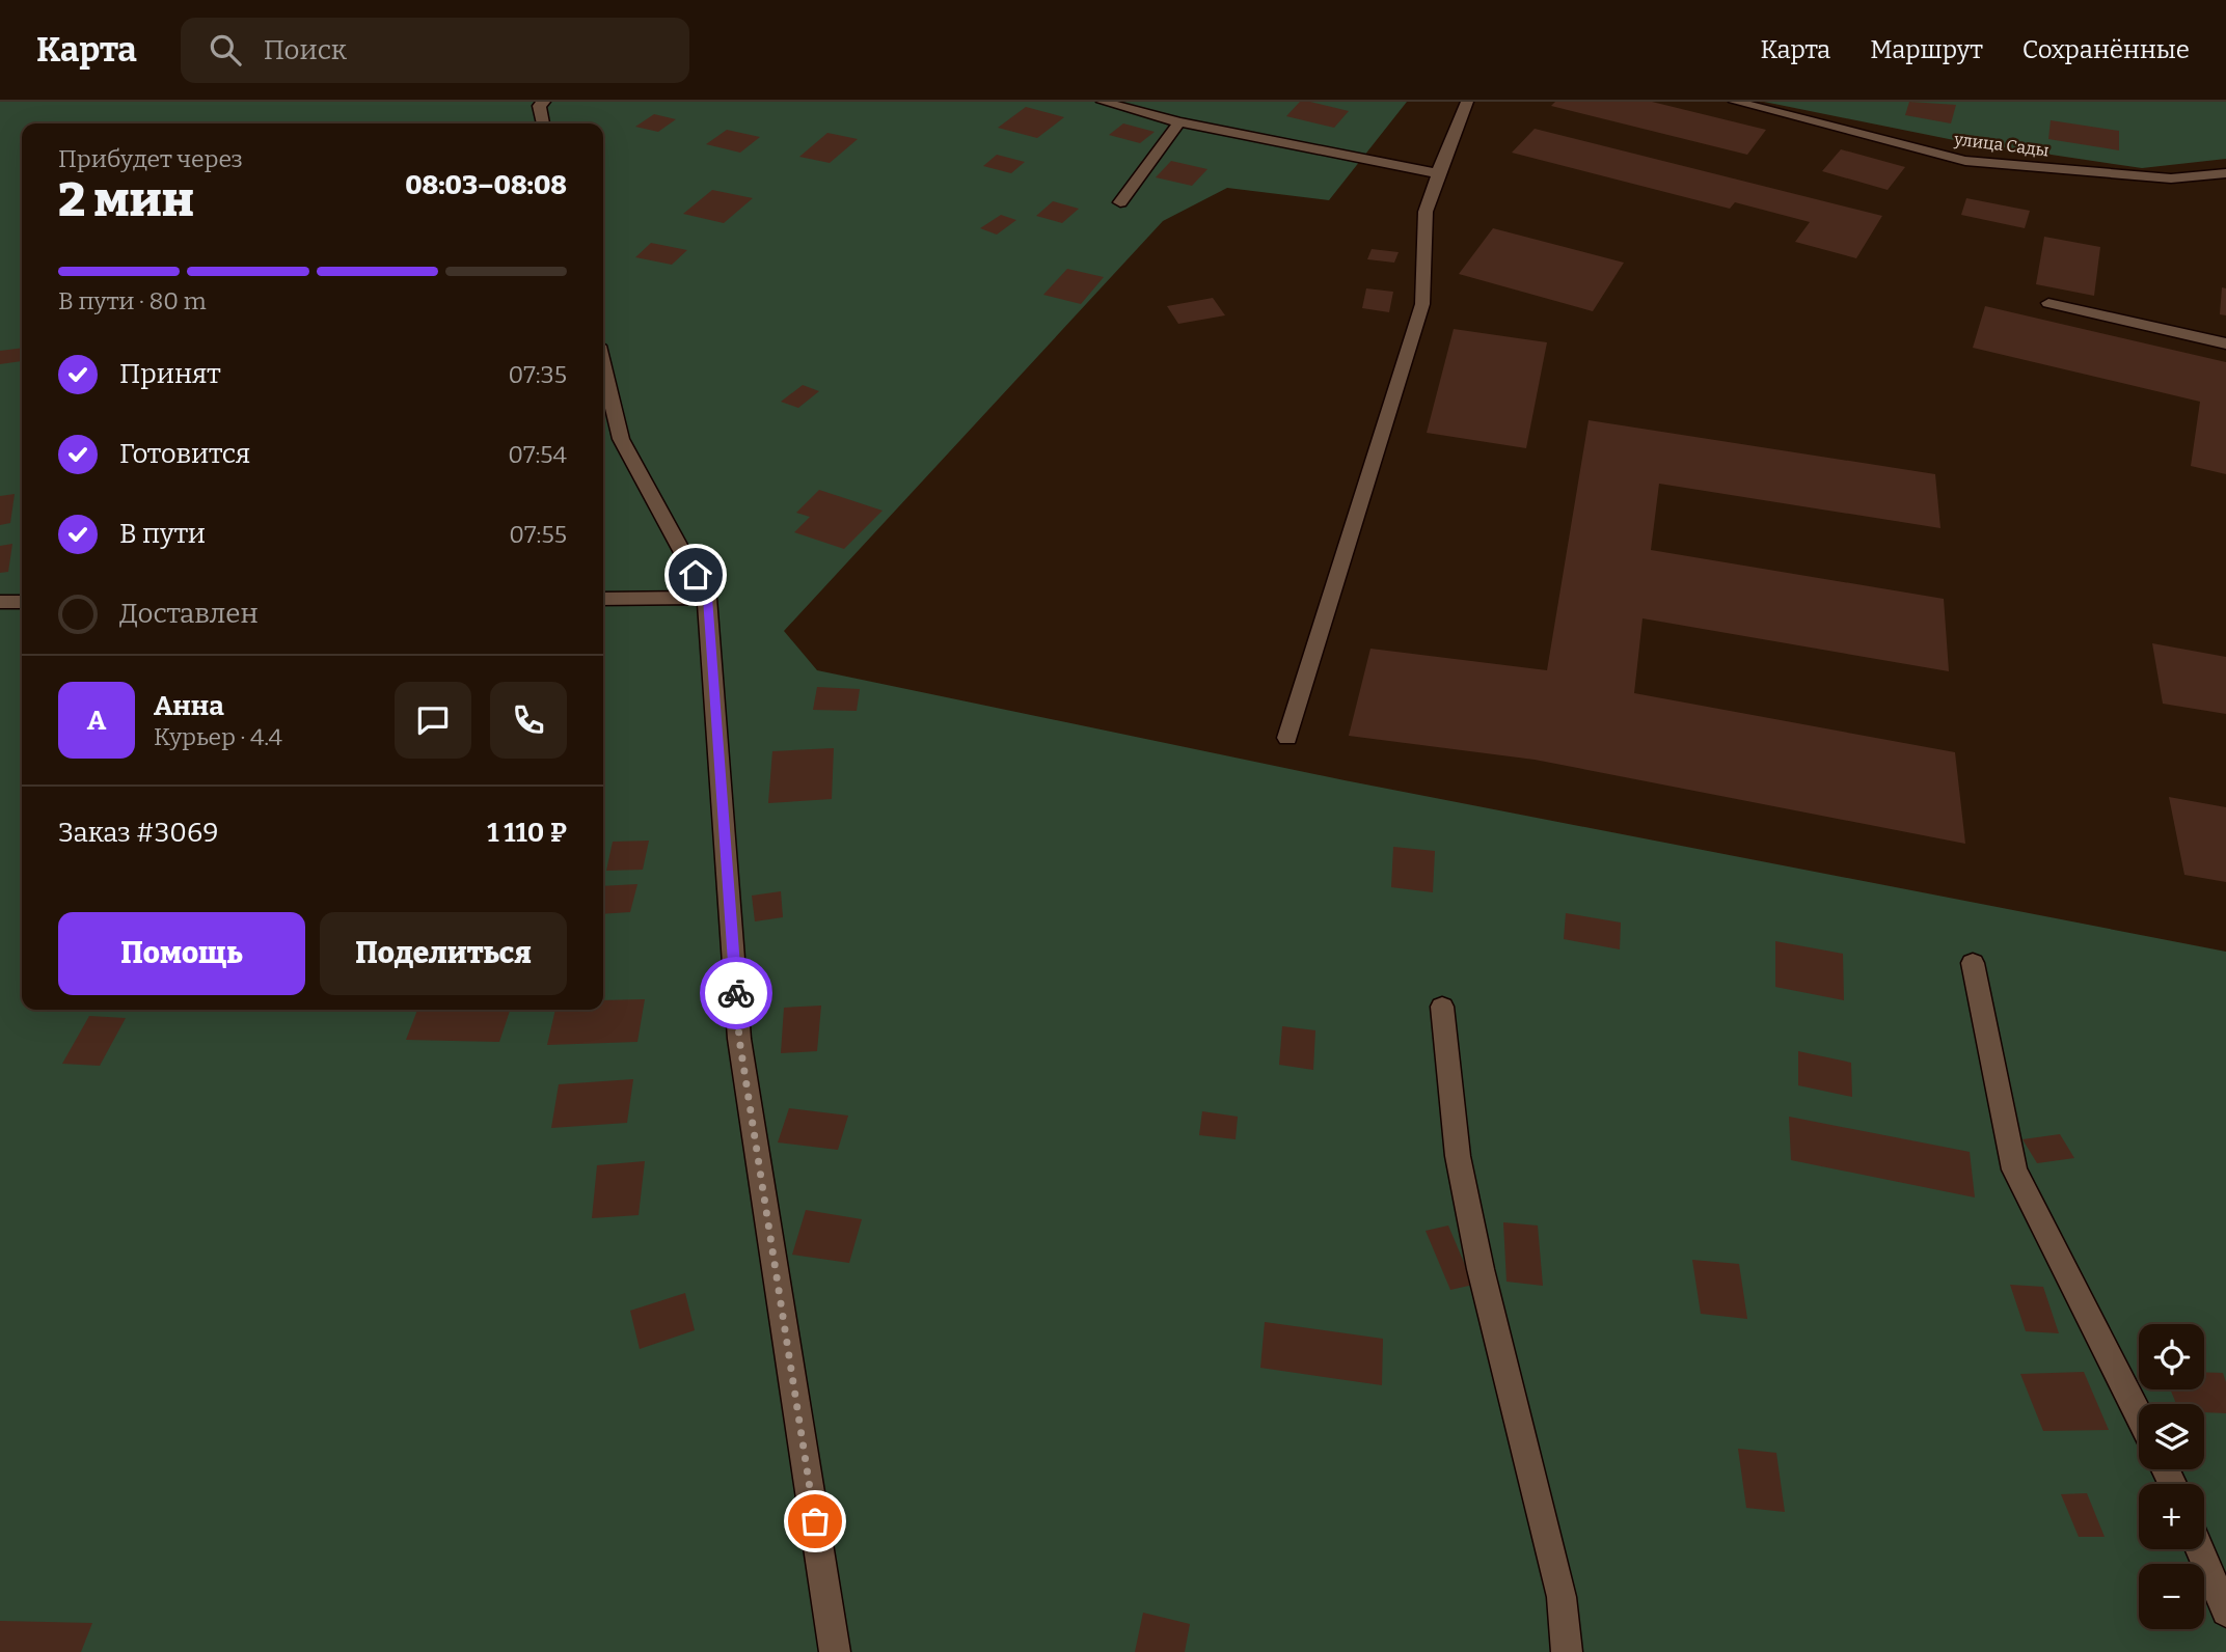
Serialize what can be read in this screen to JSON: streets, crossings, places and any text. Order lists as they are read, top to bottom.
{
  "streets": {
    "street": ["улица Сады"]
  },
  "page": {
    "header": "Карта",
    "search": "Поиск",
    "nav": ["Карта", "Маршрут", "Сохранённые"],
    "heading": ["2 мин", "Прибудет через", "08:03–08:08"],
    "panel": [
      "Анна",
      "Курьер · 4.4",
      "Заказ #3069",
      "1 110 ₽"
    ],
    "bar": "В пути · 80 m",
    "list": [
      ["Принят", "07:35"],
      ["Готовится", "07:54"],
      ["В пути", "07:55"],
      "Доставлен"
    ],
    "round": "А",
    "buttons": ["Помощь", "Поделиться"],
    "map_buttons": ["+", "−"]
  }
}
